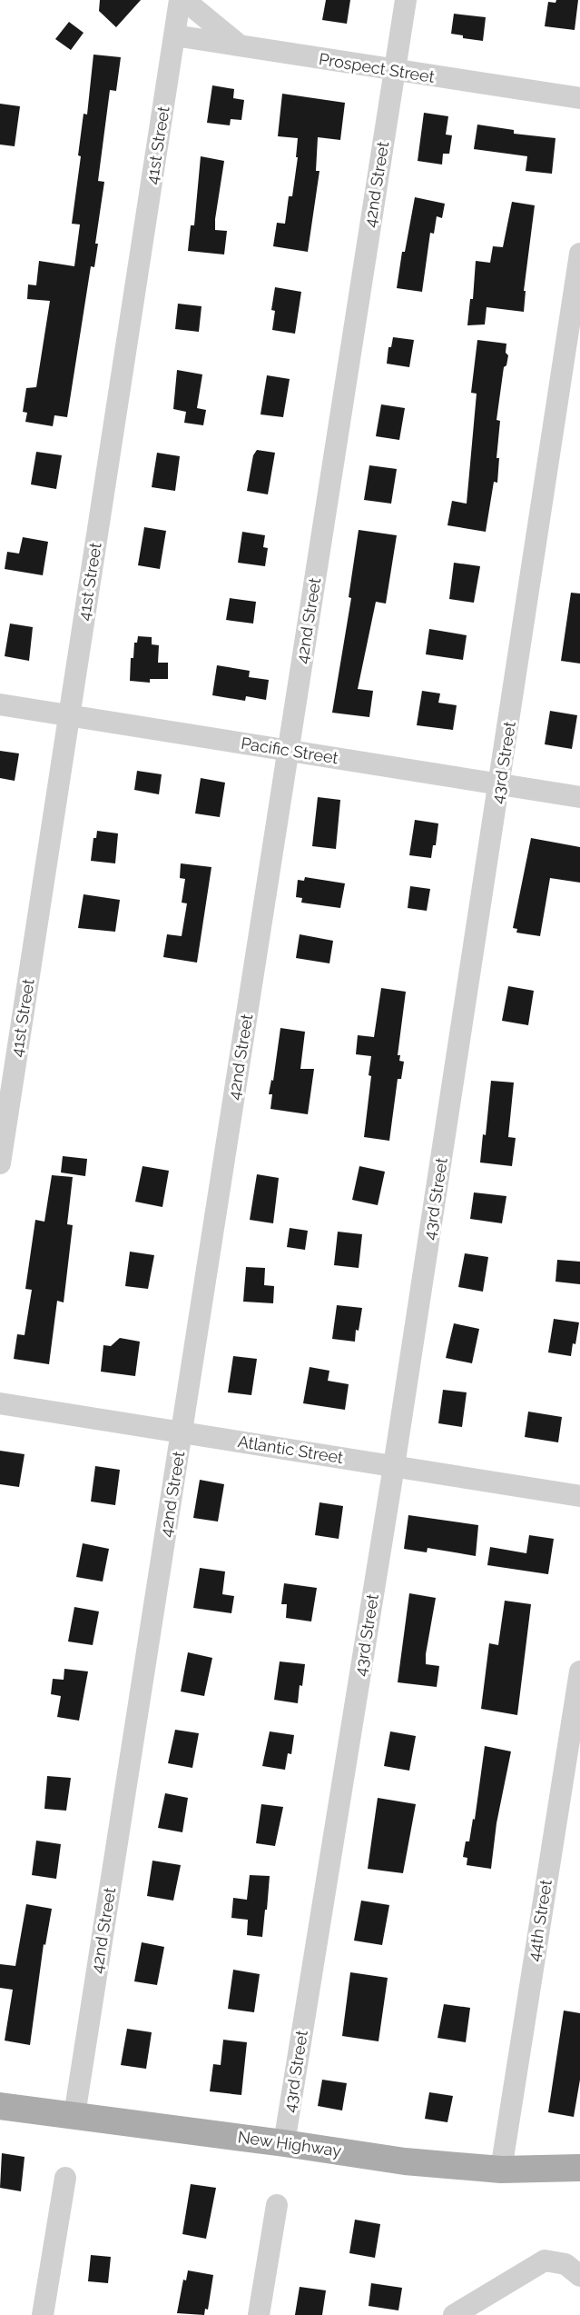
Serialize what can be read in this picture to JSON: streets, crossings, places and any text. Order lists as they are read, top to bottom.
{
  "streets": {
    "main road": ["New Highway"],
    "street": [
      "Prospect Street",
      "41st Street",
      "42nd Street",
      "Pacific Street",
      "43rd Street",
      "Atlantic Street",
      "44th Street"
    ]
  },
  "crossings": [
    ["Prospect Street", "41st Street"],
    ["Prospect Street", "42nd Street"],
    ["41st Street", "Pacific Street"],
    ["42nd Street", "Pacific Street"],
    ["42nd Street", "Atlantic Street"],
    ["42nd Street", "New Highway"],
    ["Pacific Street", "43rd Street"],
    ["43rd Street", "Atlantic Street"],
    ["43rd Street", "New Highway"],
    ["44th Street", "New Highway"]
  ]
}
